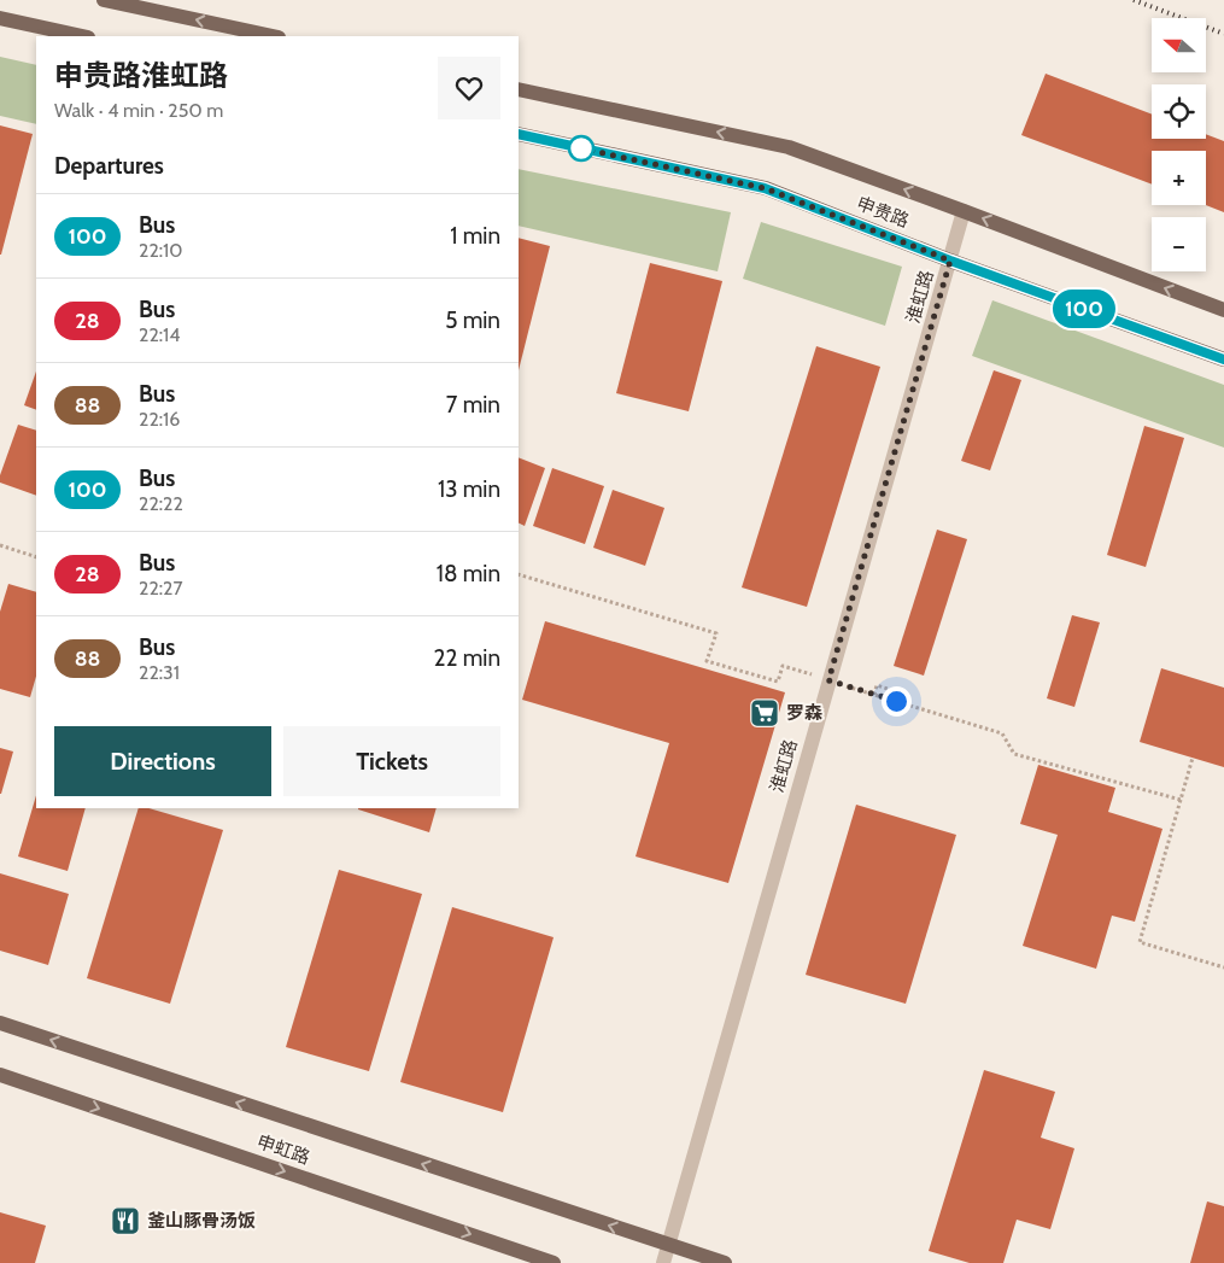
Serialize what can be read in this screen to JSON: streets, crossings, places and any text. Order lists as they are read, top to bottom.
{
  "streets": {
    "main road": ["申贵路", "申虹路"],
    "street": ["淮虹路"]
  },
  "crossings": [
    ["申贵路", "淮虹路"]
  ],
  "places": {
    "supermarket": ["罗森"],
    "restaurant": ["釜山豚骨汤饭"]
  },
  "lines": ["bus line 100"],
  "north": "left",
  "page": {
    "on_map": "100",
    "map_buttons": ["+", "−"],
    "heading": [
      ["申贵路淮虹路", "Walk · 4 min · 250 m"],
      "Departures"
    ],
    "list": [
      {
        "mark": "100",
        "name": "Bus",
        "note": "22:10",
        "value": "1 min"
      },
      {
        "mark": "28",
        "name": "Bus",
        "note": "22:14",
        "value": "5 min"
      },
      {
        "mark": "88",
        "name": "Bus",
        "note": "22:16",
        "value": "7 min"
      },
      {
        "mark": "100",
        "name": "Bus",
        "note": "22:22",
        "value": "13 min"
      },
      {
        "mark": "28",
        "name": "Bus",
        "note": "22:27",
        "value": "18 min"
      },
      {
        "mark": "88",
        "name": "Bus",
        "note": "22:31",
        "value": "22 min"
      }
    ],
    "buttons": ["Directions", "Tickets"]
  }
}
